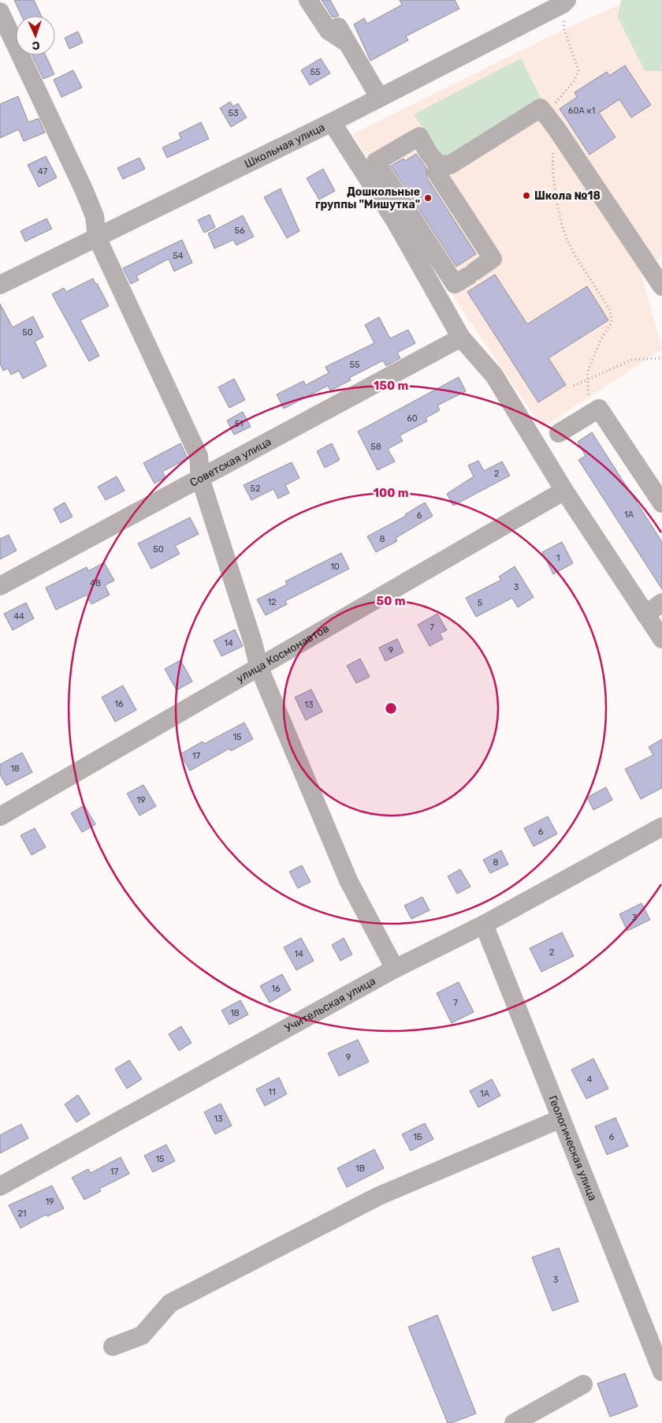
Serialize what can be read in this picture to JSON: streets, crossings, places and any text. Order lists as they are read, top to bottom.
{
  "streets": {
    "street": [
      "Школьная улица",
      "Советская улица",
      "улица Космонавтов",
      "Учительская улица",
      "Геологическая улица"
    ]
  },
  "crossings": [
    ["Учительская улица", "Геологическая улица"]
  ],
  "places": ["Школа №18", "Дошкольные группы \"Мишутка\""],
  "house_numbers": [
    "55",
    "60А к1",
    "53",
    "47",
    "56",
    "54",
    "50",
    "55",
    "60",
    "51",
    "58",
    "2",
    "52",
    "1А",
    "6",
    "8",
    "50",
    "1",
    "10",
    "48",
    "3",
    "12",
    "5",
    "44",
    "7",
    "14",
    "9",
    "16",
    "13",
    "15",
    "17",
    "18",
    "19",
    "6",
    "8",
    "3",
    "2",
    "14",
    "16",
    "7",
    "18",
    "9",
    "4",
    "11",
    "1А",
    "13",
    "1Б",
    "6",
    "15",
    "1В",
    "17",
    "19",
    "21",
    "3"
  ],
  "north": "bottom",
  "rings": ["150 m", "100 m", "50 m"]
}
